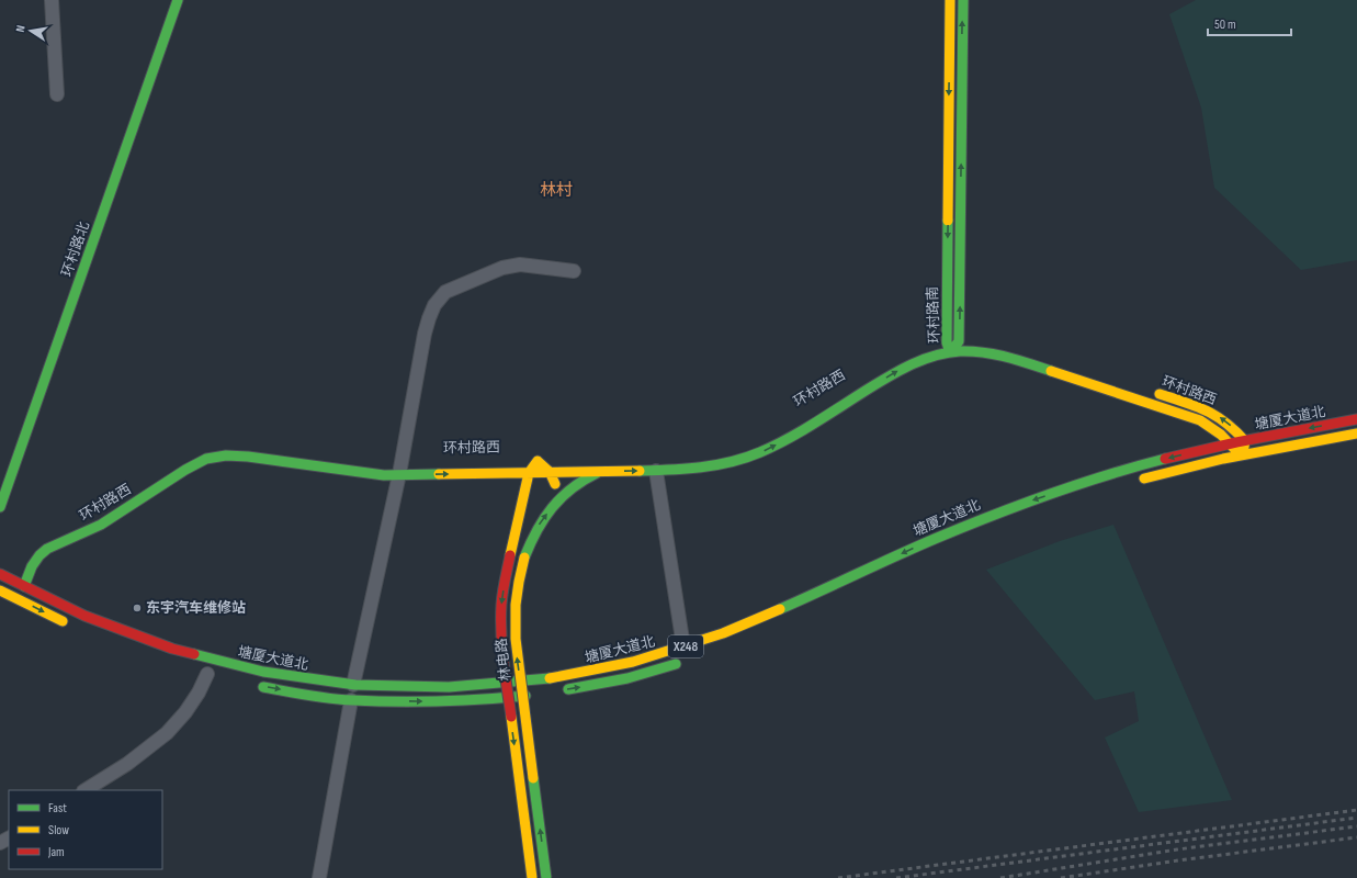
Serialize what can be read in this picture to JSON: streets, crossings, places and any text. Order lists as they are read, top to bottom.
{
  "streets": {
    "main road": [
      "环村路北",
      "环村路南",
      "环村路西",
      "塘厦大道北",
      "X248",
      "林电路"
    ]
  },
  "crossings": [
    ["环村路南", "环村路西"],
    ["环村路西", "塘厦大道北"],
    ["环村路西", "林电路"]
  ],
  "districts": ["林村"],
  "places": ["东宇汽车维修站"],
  "legend": ["Fast", "Slow", "Jam"],
  "scale_bar": "50 m",
  "north": "left"
}
